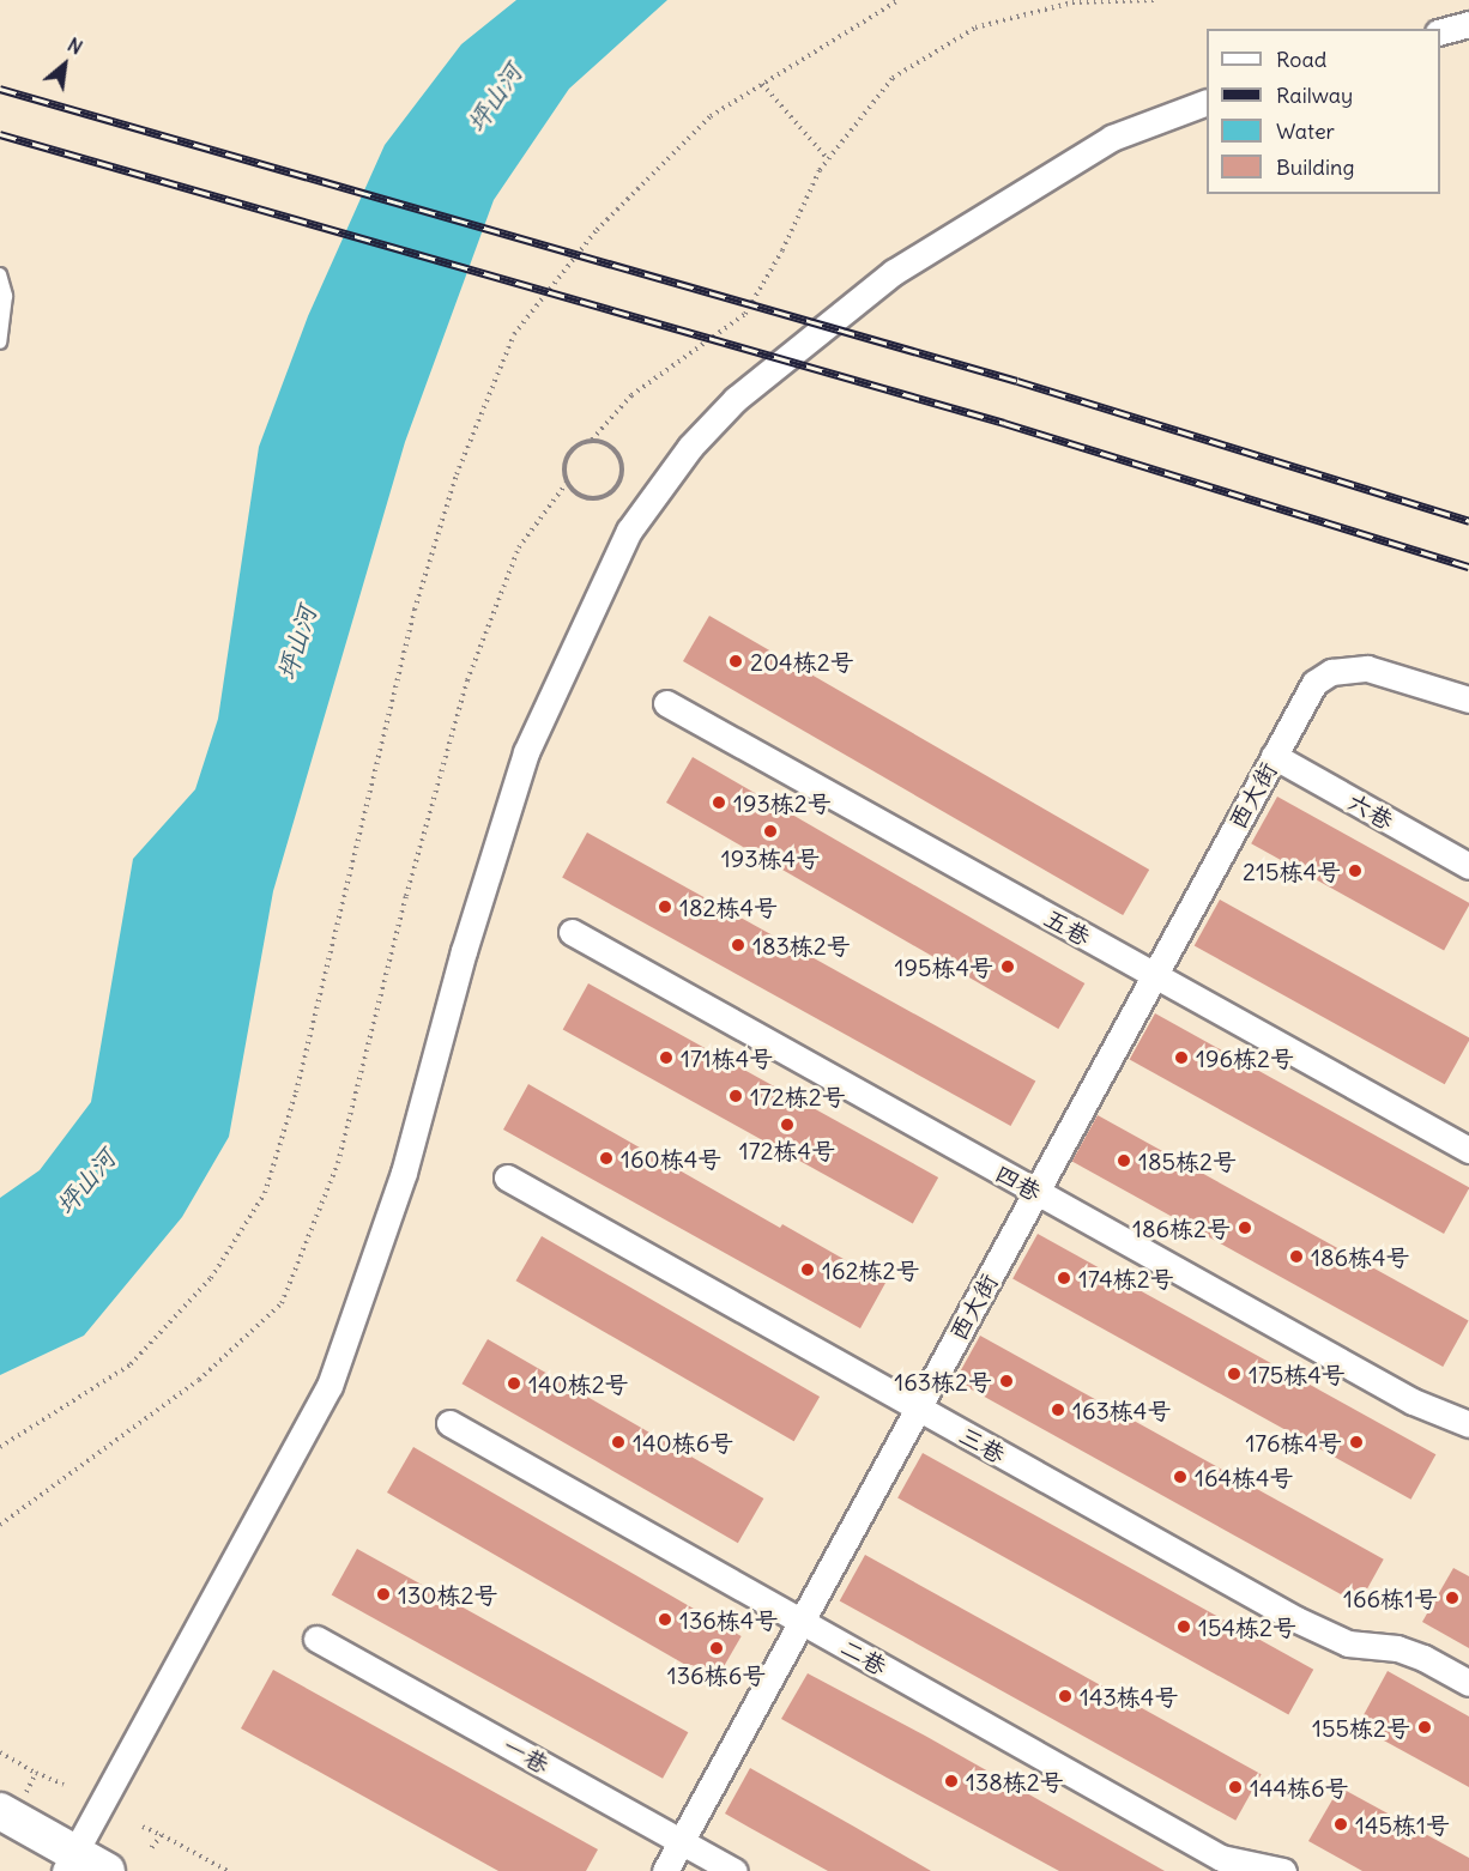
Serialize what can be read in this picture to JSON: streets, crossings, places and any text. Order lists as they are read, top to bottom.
{
  "streets": {
    "street": [
      "西大街",
      "六巷",
      "五巷",
      "四巷",
      "三巷",
      "二巷",
      "一巷"
    ]
  },
  "crossings": [
    ["西大街", "六巷"],
    ["西大街", "五巷"],
    ["西大街", "四巷"],
    ["西大街", "三巷"],
    ["西大街", "二巷"],
    ["西大街", "一巷"]
  ],
  "water": ["坪山河"],
  "places": [
    "204栋2号",
    "193栋2号",
    "193栋4号",
    "215栋4号",
    "182栋4号",
    "183栋2号",
    "195栋4号",
    "171栋4号",
    "196栋2号",
    "172栋2号",
    "172栋4号",
    "160栋4号",
    "185栋2号",
    "186栋2号",
    "186栋4号",
    "162栋2号",
    "174栋2号",
    "175栋4号",
    "163栋2号",
    "140栋2号",
    "163栋4号",
    "140栋6号",
    "176栋4号",
    "164栋4号",
    "130栋2号",
    "166栋1号",
    "136栋4号",
    "154栋2号",
    "136栋6号",
    "143栋4号",
    "155栋2号",
    "138栋2号",
    "144栋6号",
    "145栋1号"
  ],
  "legend": [
    "Road",
    "Railway",
    "Water",
    "Building"
  ],
  "north": "top right"
}
